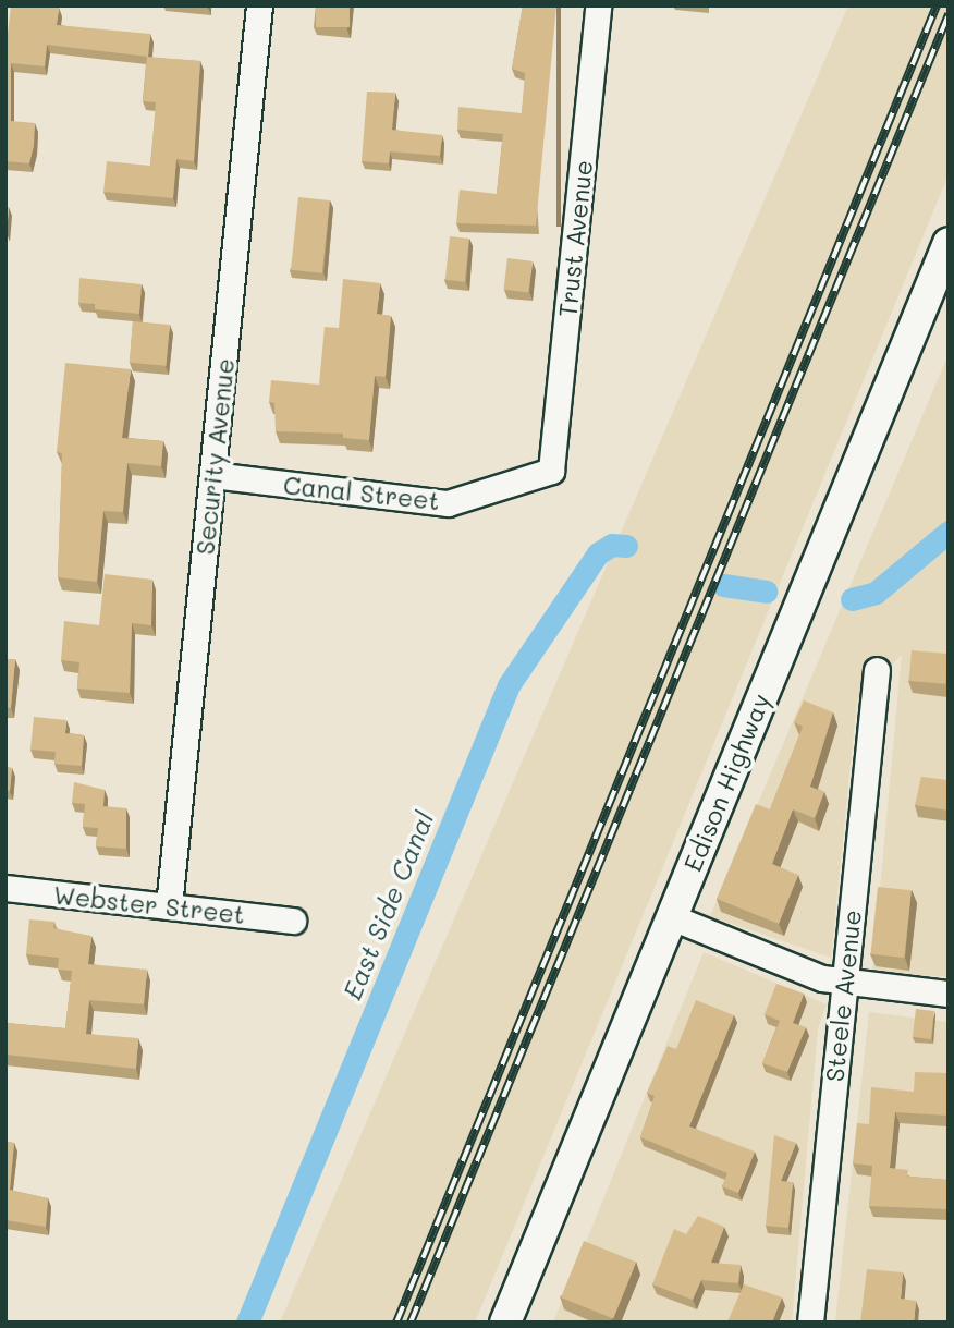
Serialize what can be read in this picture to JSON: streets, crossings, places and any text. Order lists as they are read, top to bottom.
{
  "streets": {
    "main road": ["Edison Highway"],
    "street": [
      "Trust Avenue",
      "Security Avenue",
      "Canal Street",
      "Webster Street",
      "Steele Avenue"
    ]
  },
  "crossings": [
    ["Trust Avenue", "Canal Street"],
    ["Security Avenue", "Canal Street"],
    ["Security Avenue", "Webster Street"]
  ],
  "water": ["East Side Canal"]
}
